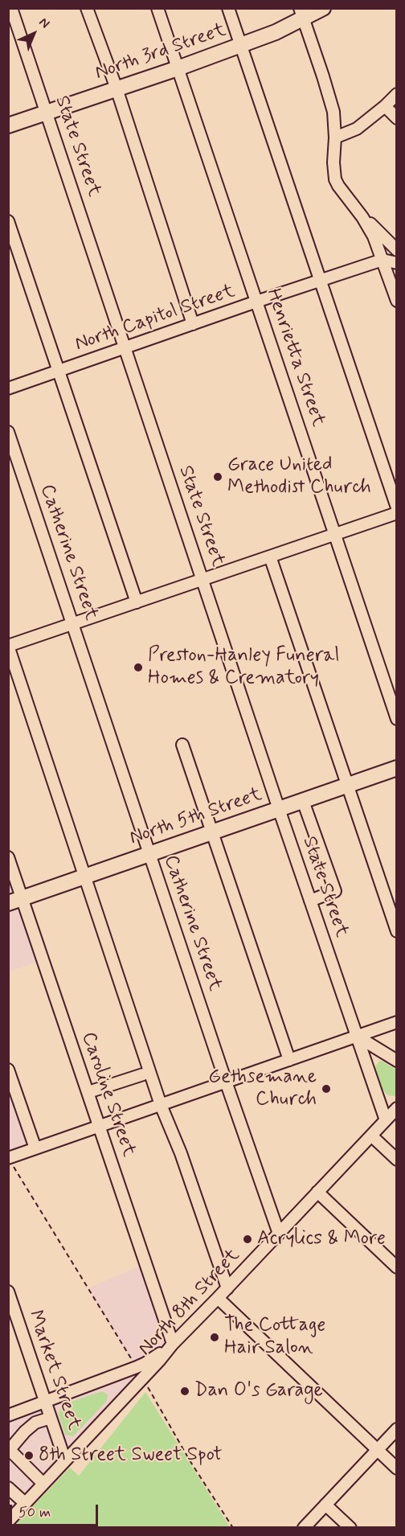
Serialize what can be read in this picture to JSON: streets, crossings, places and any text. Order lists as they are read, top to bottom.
{
  "streets": {
    "main road": ["North 3rd Street", "North 5th Street"],
    "street": [
      "State Street",
      "North Capitol Street",
      "Henrietta Street",
      "Catherine Street",
      "Caroline Street",
      "North 8th Street",
      "Market Street"
    ]
  },
  "crossings": [
    ["North 3rd Street", "State Street"],
    ["North 3rd Street", "Henrietta Street"],
    ["State Street", "North Capitol Street"],
    ["State Street", "North 5th Street"],
    ["State Street", "North 8th Street"],
    ["North Capitol Street", "Henrietta Street"],
    ["Catherine Street", "North 5th Street"],
    ["Catherine Street", "North 8th Street"],
    ["North 5th Street", "Caroline Street"],
    ["Caroline Street", "North 8th Street"],
    ["North 8th Street", "Market Street"]
  ],
  "places": [
    "Grace United Methodist Church",
    "Preston-Hanley Funeral Homes & Crematory",
    "Gethsemane Church",
    "Acrylics & More",
    "The Cottage Hair Salon",
    "Dan O's Garage",
    "8th Street Sweet Spot"
  ],
  "scale_bar": "50 m",
  "north": "top right"
}
